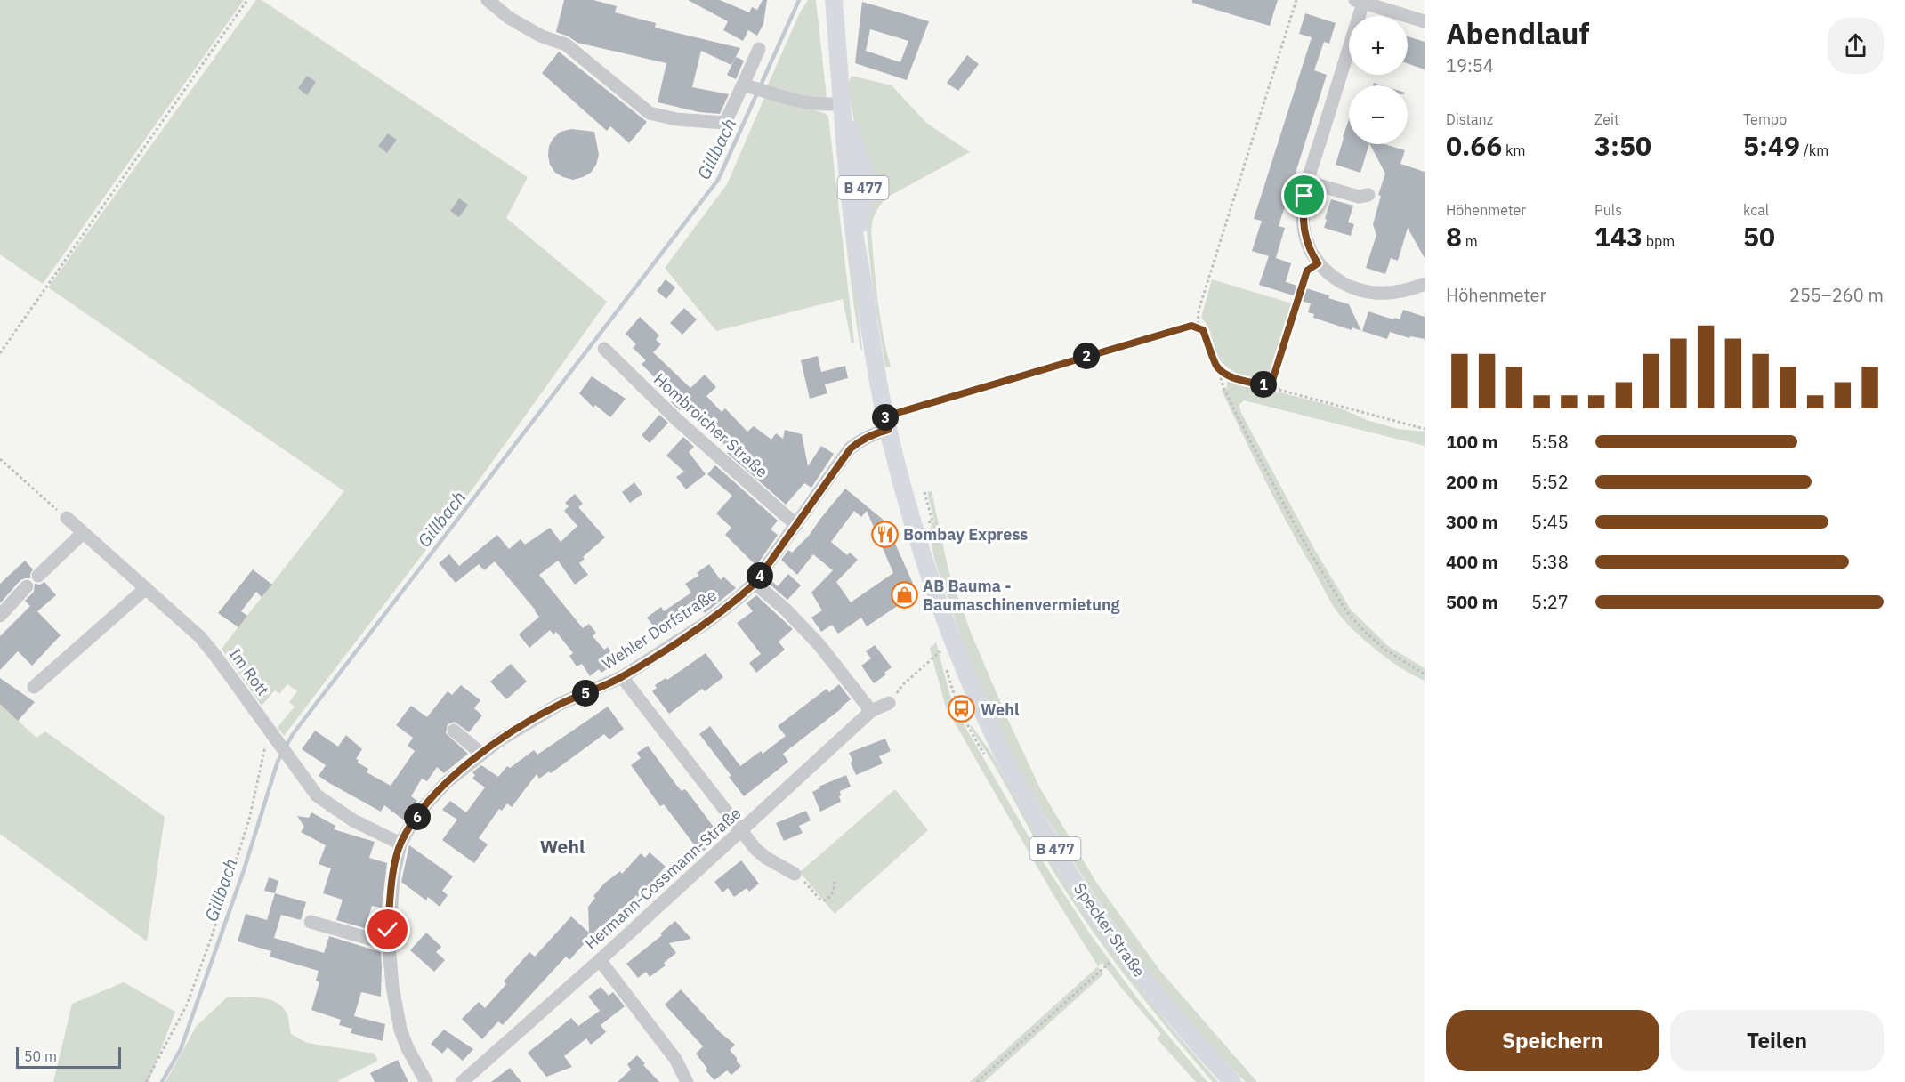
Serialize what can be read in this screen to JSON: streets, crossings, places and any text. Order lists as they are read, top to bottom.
{
  "streets": {
    "main road": ["B 477", "Specker Straße"],
    "street": [
      "Hombroicher Straße",
      "Wehler Dorfstraße",
      "Im Rott",
      "Hermann-Cossmann-Straße"
    ]
  },
  "crossings": [
    ["Hombroicher Straße", "Wehler Dorfstraße"],
    ["Wehler Dorfstraße", "Im Rott"],
    ["Wehler Dorfstraße", "Specker Straße"]
  ],
  "districts": ["Wehl"],
  "water": ["Gillbach"],
  "places": {
    "restaurant": ["Bombay Express"],
    "shop": ["AB Bauma - Baumaschinenvermietung"],
    "bus stop": ["Wehl"]
  },
  "scale_bar": "50 m",
  "page": {
    "heading": ["Abendlauf", "19:54"],
    "map_buttons": ["+", "−"],
    "stats": [
      ["Distanz", "0.66 km"],
      ["Zeit", "3:50"],
      ["Tempo", "5:49 /km"],
      ["Höhenmeter", "8 m"],
      ["Puls", "143 bpm"],
      ["kcal", "50"]
    ],
    "chart": ["Höhenmeter", "255–260 m"],
    "pins": [
      "2",
      "1",
      "3",
      "4",
      "5",
      "6"
    ],
    "list": [
      {
        "name": "100 m",
        "note": "5:58"
      },
      {
        "name": "200 m",
        "note": "5:52"
      },
      {
        "name": "300 m",
        "note": "5:45"
      },
      {
        "name": "400 m",
        "note": "5:38"
      },
      {
        "name": "500 m",
        "note": "5:27"
      }
    ],
    "buttons": ["Speichern", "Teilen"],
    "scale": "50 m"
  }
}
